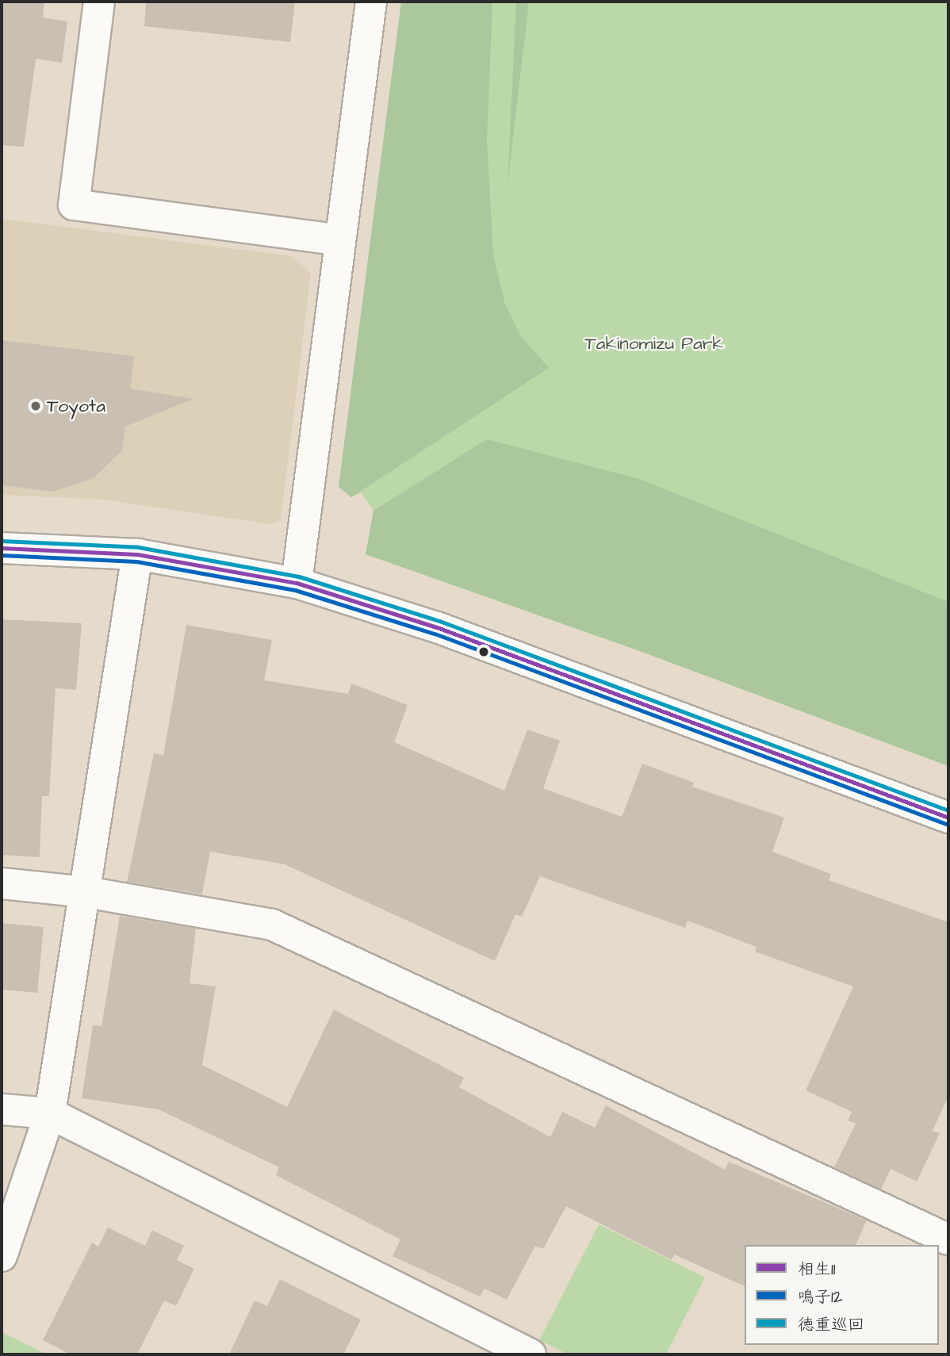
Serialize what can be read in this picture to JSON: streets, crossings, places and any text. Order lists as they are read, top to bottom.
{
  "parks": ["Takinomizu Park"],
  "places": ["Toyota"],
  "lines": ["transit line 徳重巡回", "transit line 相生11", "transit line 鳴子12"],
  "legend": ["相生11", "鳴子12", "徳重巡回"]
}
